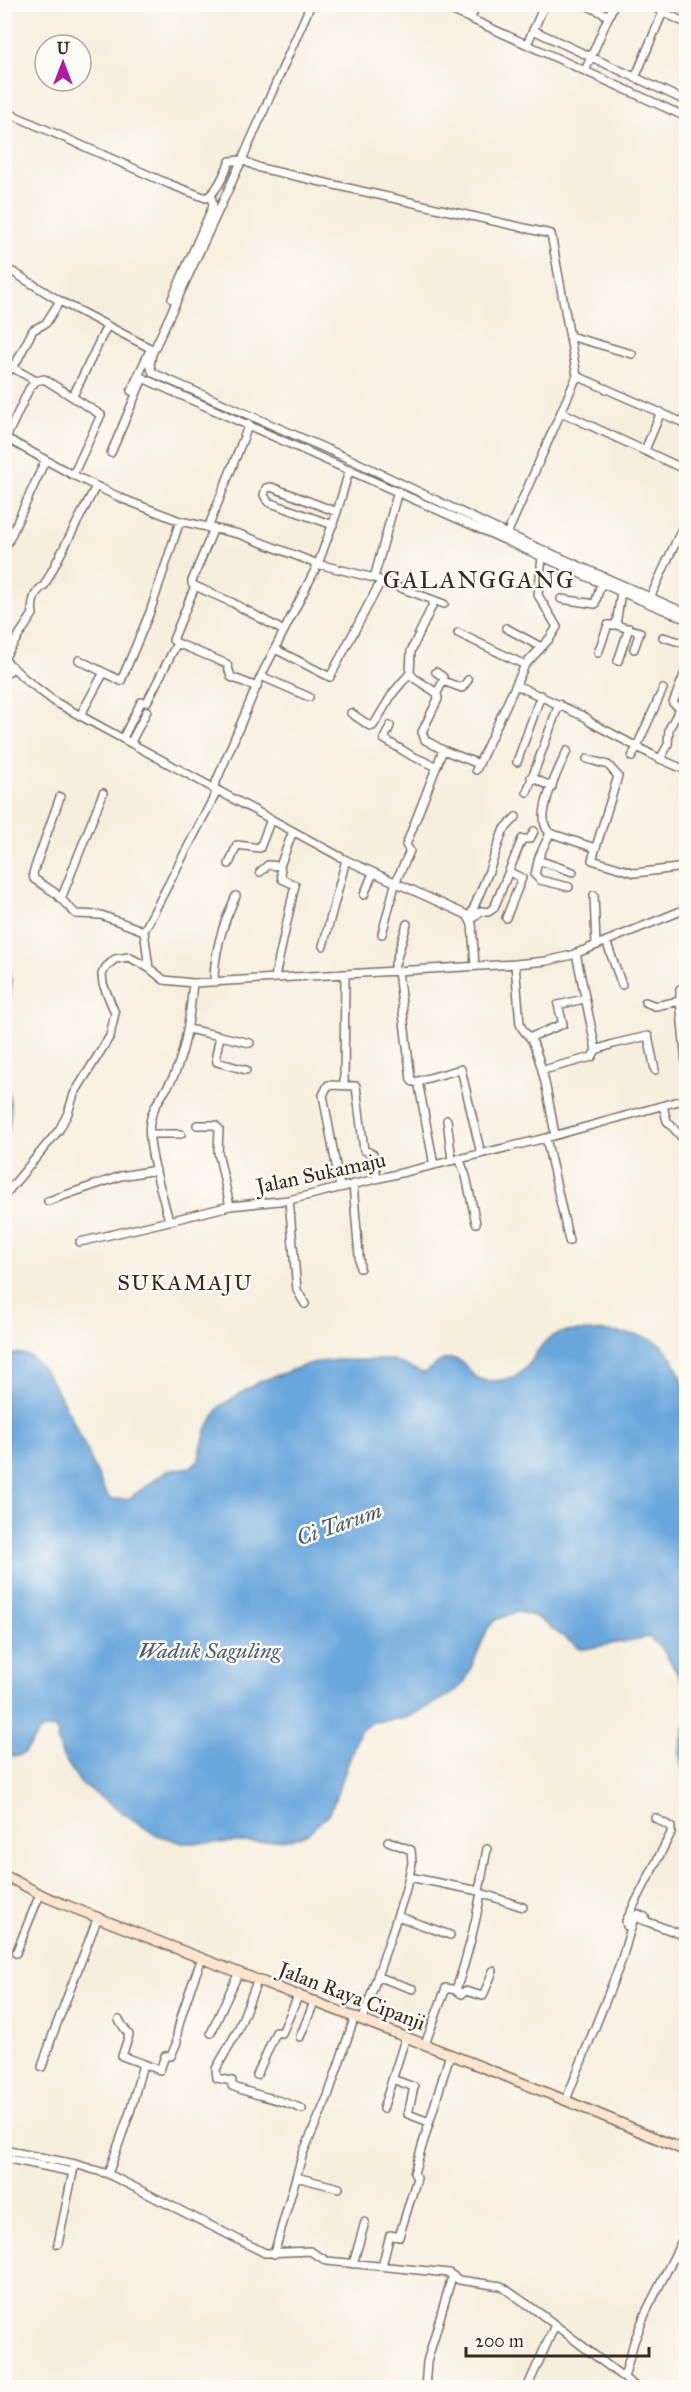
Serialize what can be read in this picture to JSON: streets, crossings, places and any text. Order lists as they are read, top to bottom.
{
  "streets": {
    "main road": ["Jalan Raya Cipanji"],
    "street": ["Jalan Sukamaju"]
  },
  "districts": ["GALANGGANG", "SUKAMAJU"],
  "water": ["Ci Tarum", "Waduk Saguling"],
  "scale_bar": "200 m",
  "north": "top"
}
